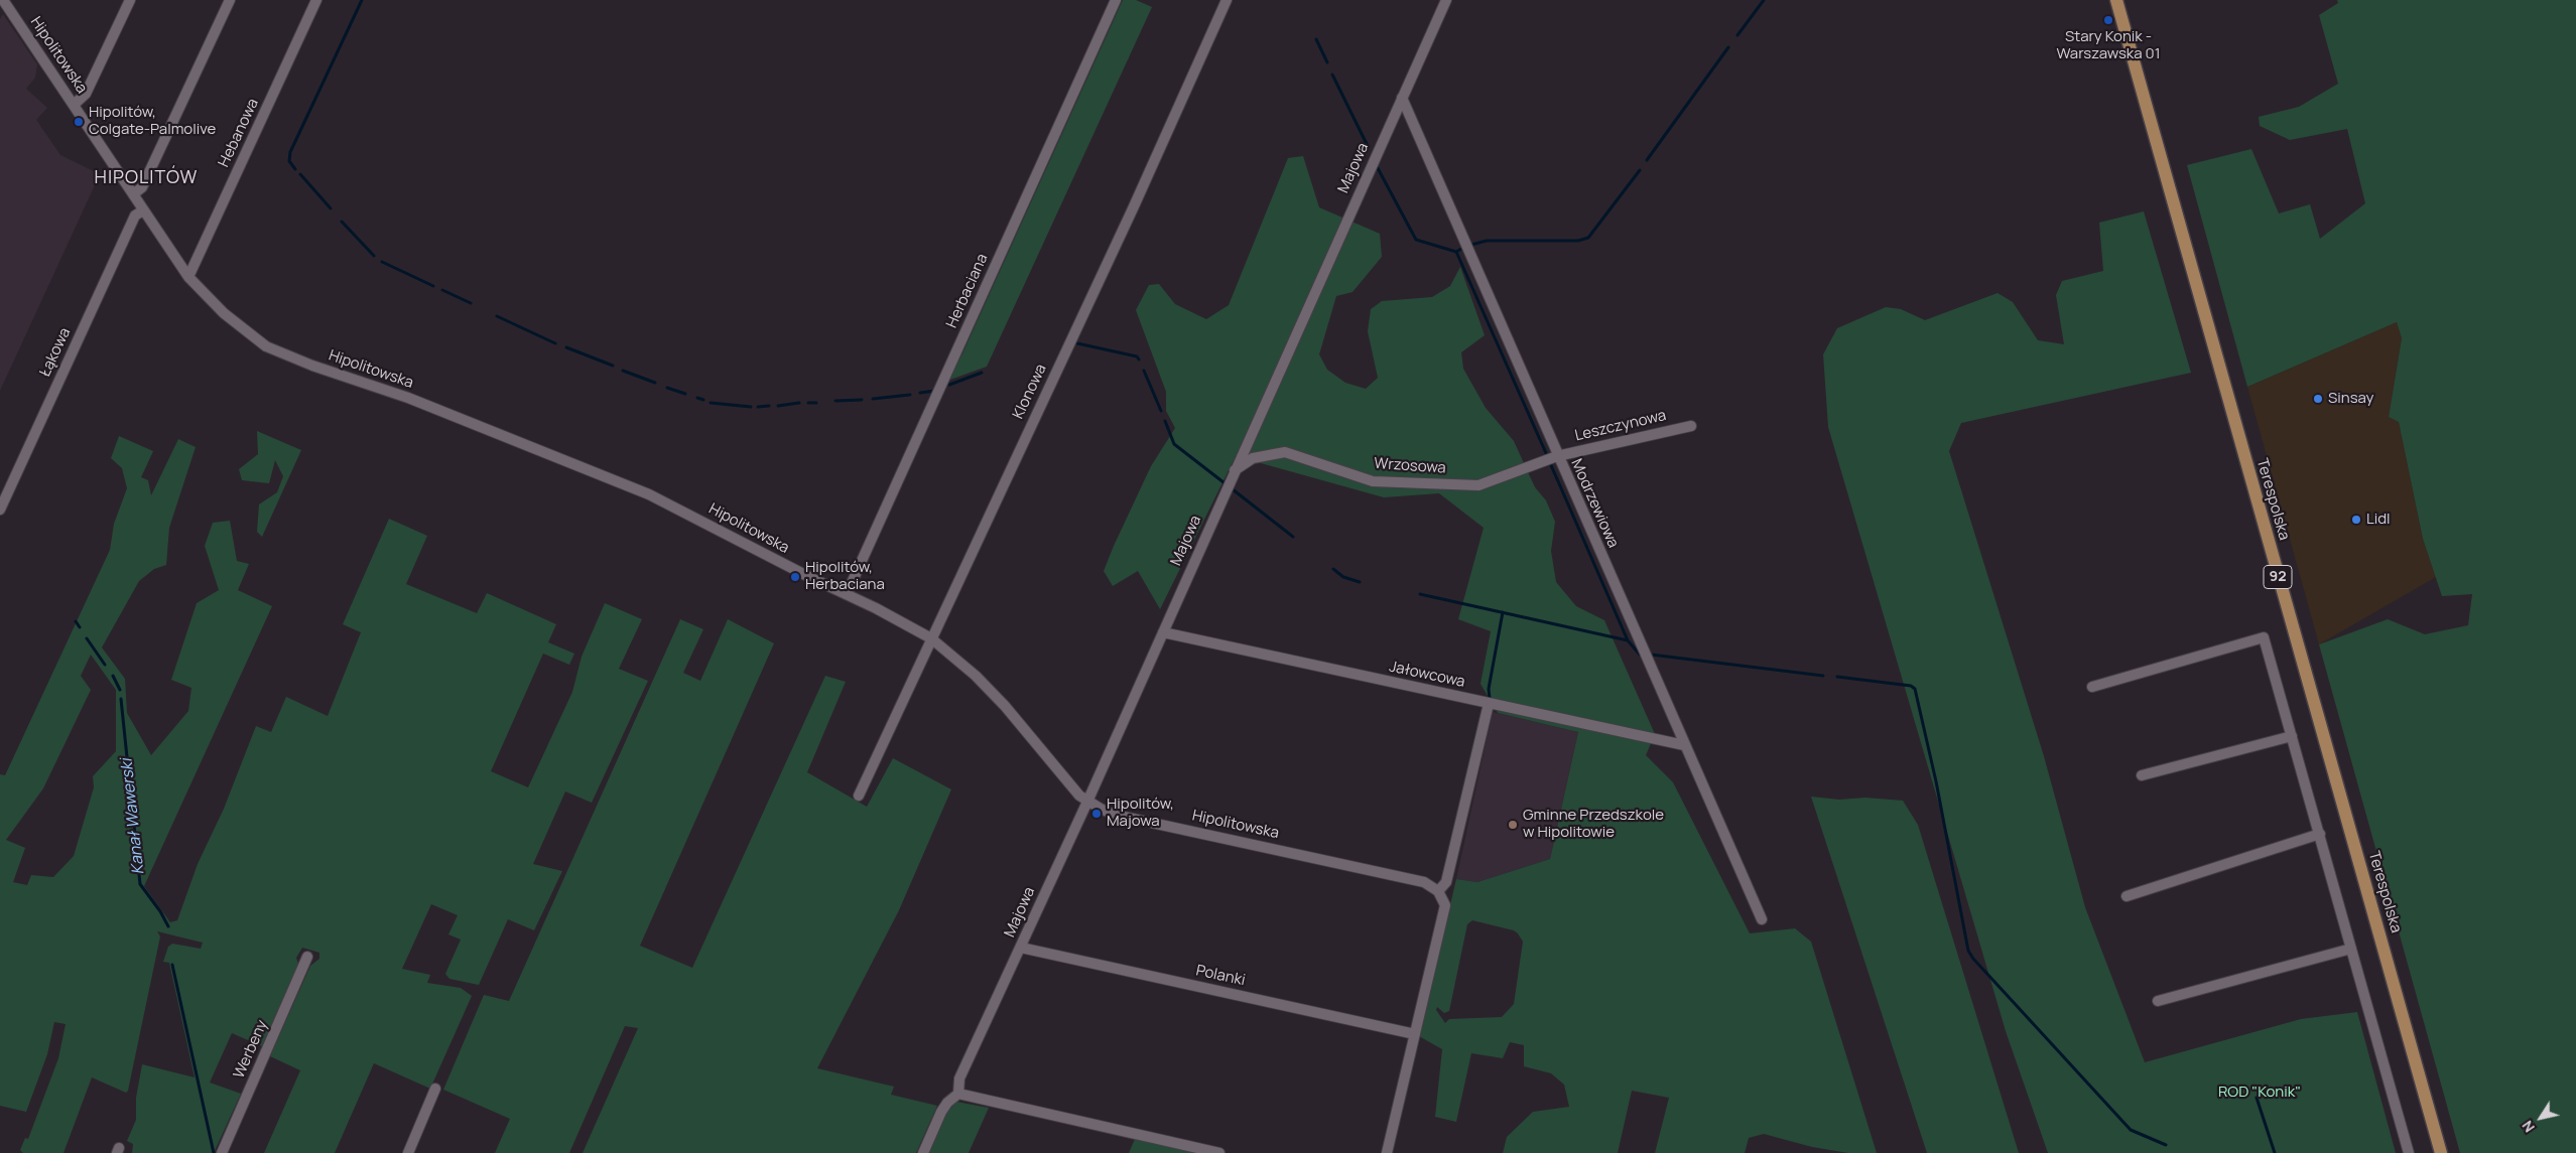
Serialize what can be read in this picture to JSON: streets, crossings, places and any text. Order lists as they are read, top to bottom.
{
  "streets": {
    "main road": ["Terespolska", "92"],
    "street": [
      "Hipolitowska",
      "Hebanowa",
      "Majowa",
      "Herbaciana",
      "Łąkowa",
      "Klonowa",
      "Leszczynowa",
      "Wrzosowa",
      "Modrzewiowa",
      "Jałowcowa",
      "Polanki",
      "Werbeny"
    ]
  },
  "crossings": [
    ["Hipolitowska", "Hebanowa"],
    ["Hipolitowska", "Majowa"],
    ["Hipolitowska", "Herbaciana"],
    ["Hipolitowska", "Łąkowa"],
    ["Hipolitowska", "Klonowa"],
    ["Majowa", "Wrzosowa"],
    ["Majowa", "Modrzewiowa"],
    ["Majowa", "Jałowcowa"],
    ["Majowa", "Polanki"],
    ["Leszczynowa", "Wrzosowa"],
    ["Leszczynowa", "Modrzewiowa"],
    ["Wrzosowa", "Modrzewiowa"],
    ["Modrzewiowa", "Jałowcowa"]
  ],
  "districts": ["HIPOLITÓW"],
  "water": ["Kanał Wawerski"],
  "parks": ["ROD \"Konik\""],
  "places": [
    "Stary Konik - Warszawska 01",
    "Hipolitów, Colgate-Palmolive",
    "Sinsay",
    "Lidl",
    "Hipolitów, Herbaciana",
    "Hipolitów, Majowa",
    "Gminne Przedszkole w Hipolitowie"
  ],
  "north": "bottom left"
}
